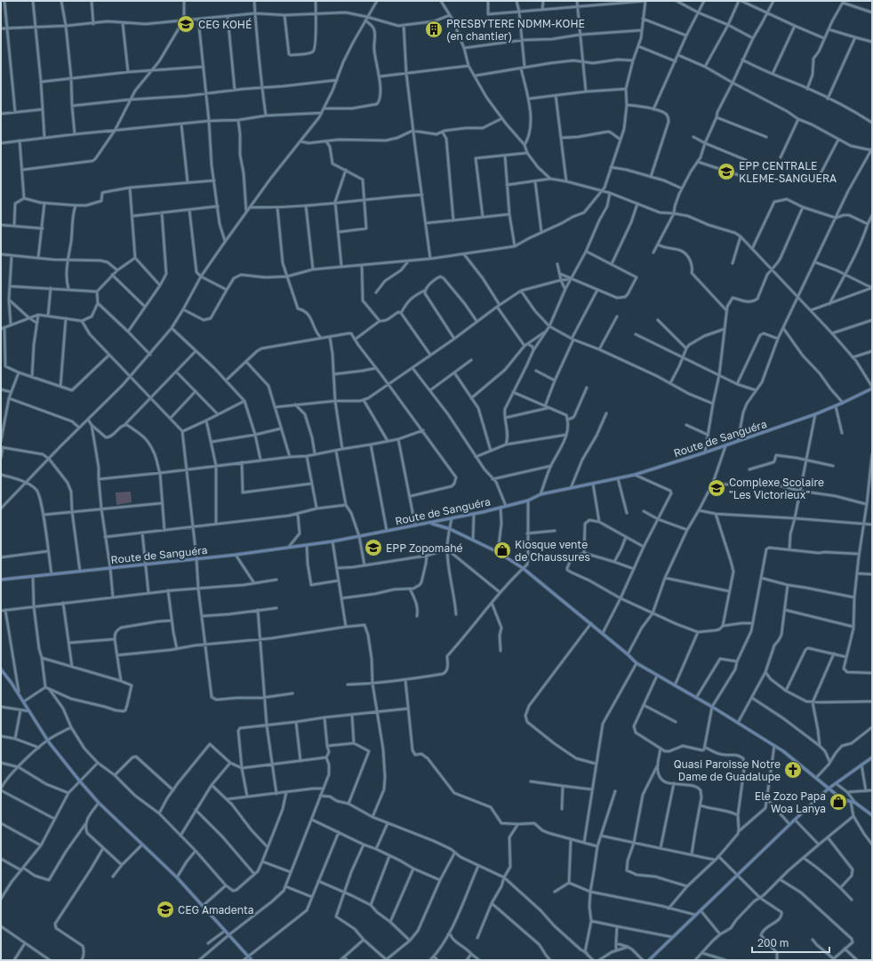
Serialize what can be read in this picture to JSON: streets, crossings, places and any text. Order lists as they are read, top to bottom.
{
  "streets": {
    "street": ["Route de Sanguéra"]
  },
  "places": {
    "school or university": [
      "CEG KOHÉ",
      "EPP CENTRALE KLEME-SANGUERA",
      "Complexe Scolaire \"Les Victorieux\"",
      "EPP Zopomahé",
      "CEG Amadenta"
    ],
    "building": ["PRESBYTERE NDMM-KOHE (en chantier)"],
    "shop": ["Kiosque vente de Chaussures", "Ele Zozo Papa Woa Lanya"],
    "church": ["Quasi Paroisse Notre Dame de Guadalupe"]
  },
  "scale_bar": "200 m"
}
